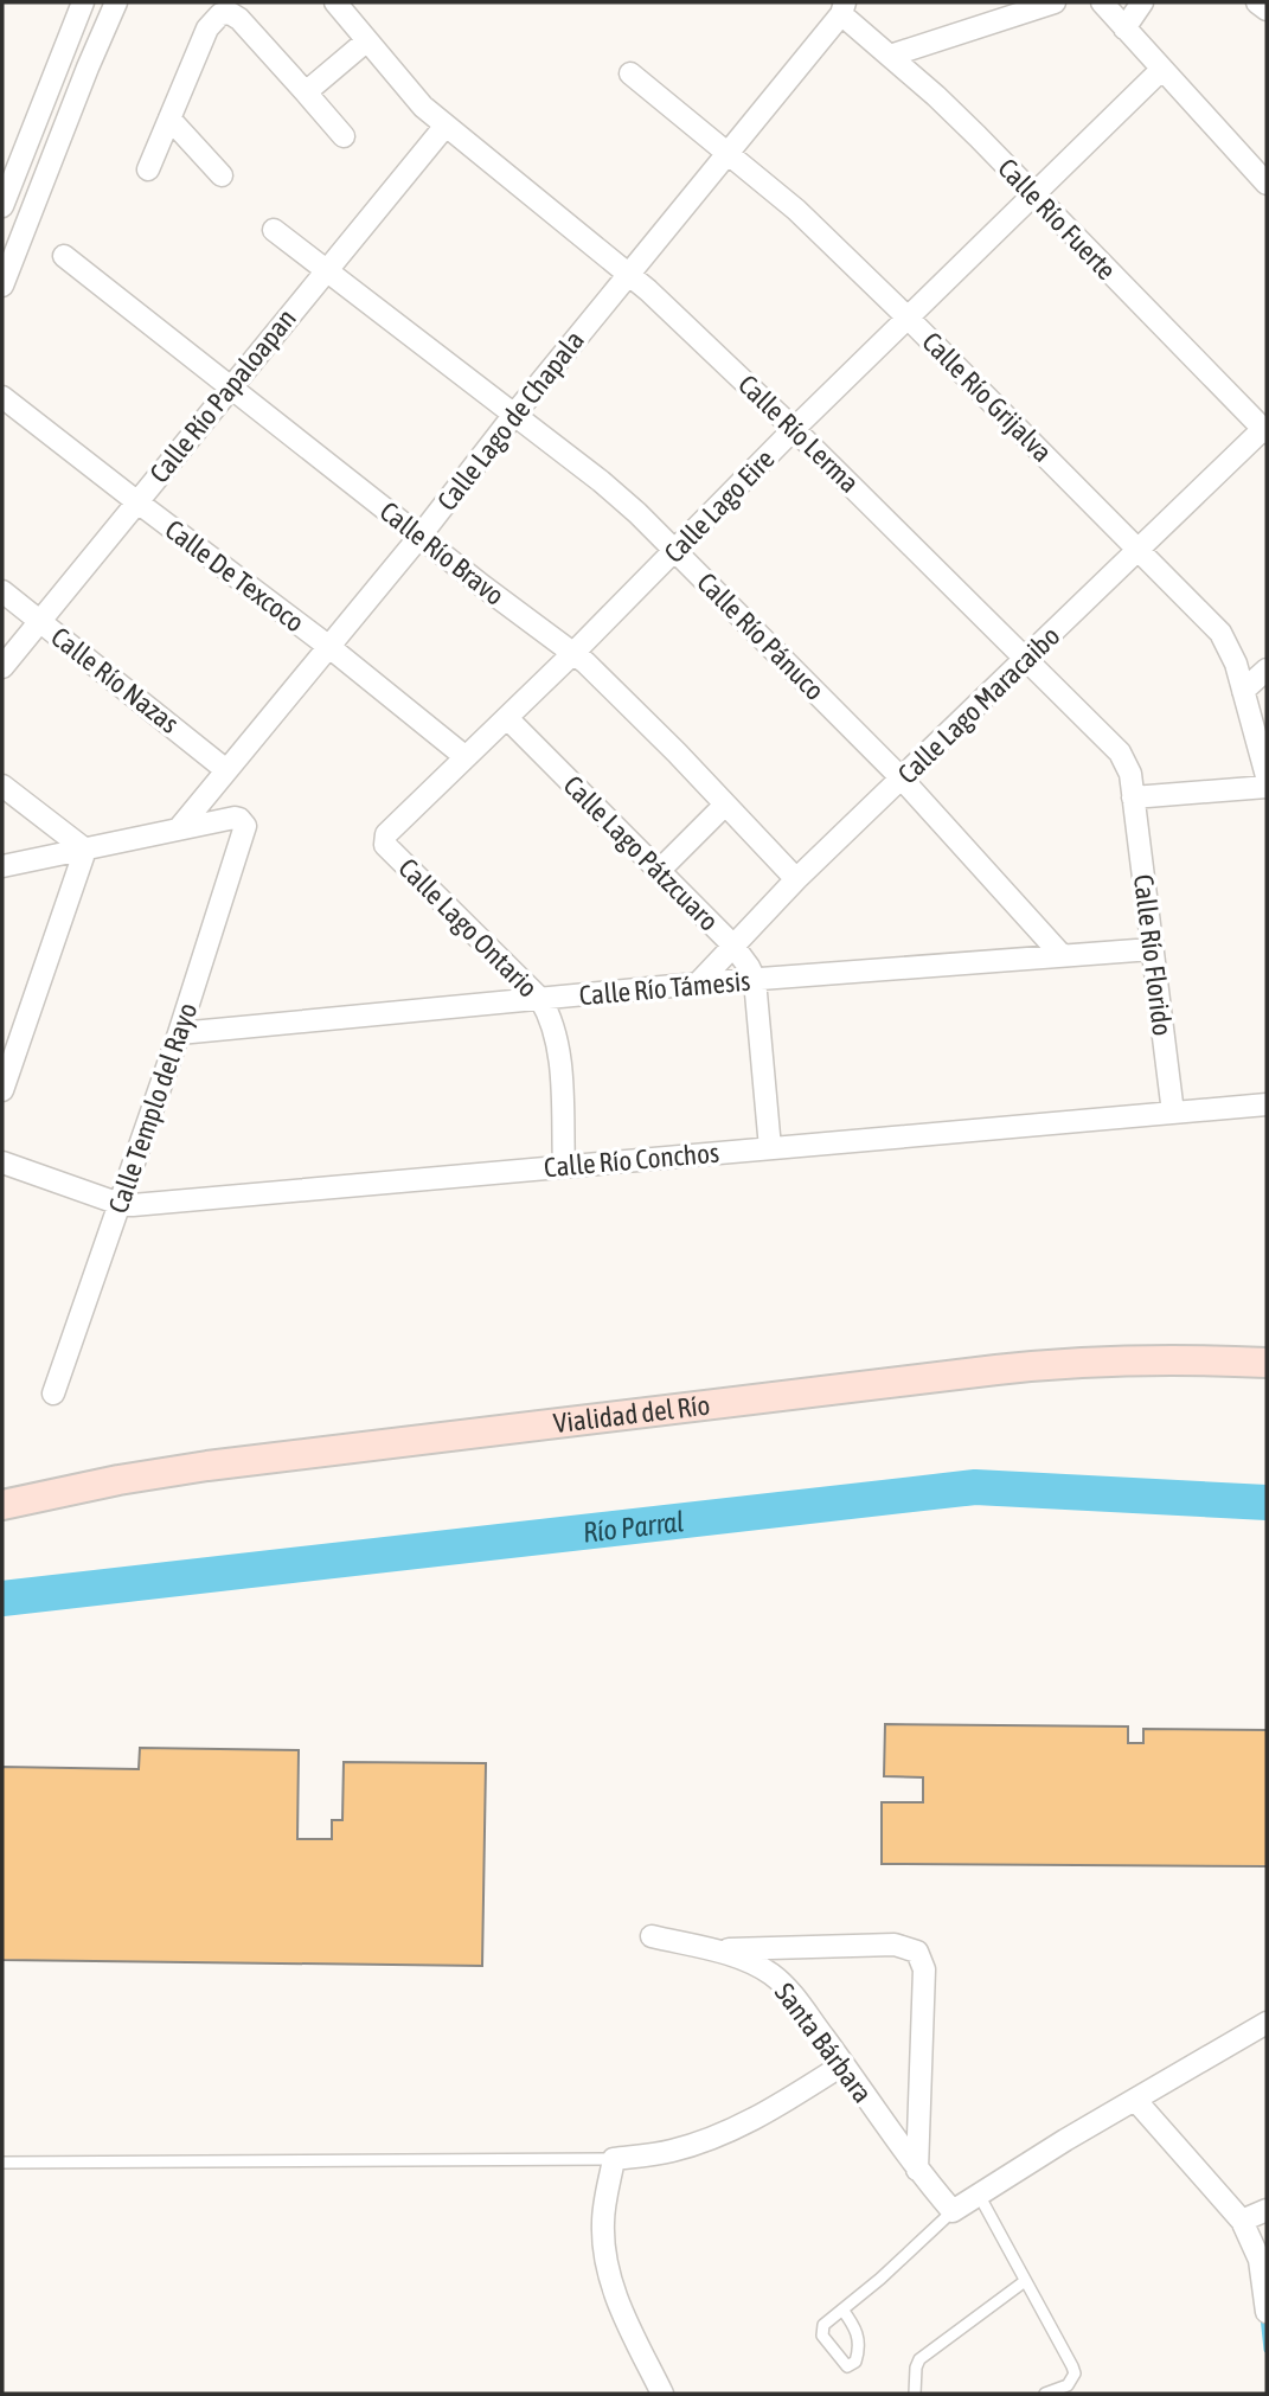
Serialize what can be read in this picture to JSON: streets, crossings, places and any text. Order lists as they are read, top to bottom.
{
  "streets": {
    "main road": ["Vialidad del Río"],
    "street": [
      "Calle Río Fuerte",
      "Calle Río Papaloapan",
      "Calle Río Grijalva",
      "Calle Lago de Chapala",
      "Calle Río Lerma",
      "Calle Lago Eire",
      "Calle Río Bravo",
      "Calle De Texcoco",
      "Calle Río Pánuco",
      "Calle Río Nazas",
      "Calle Lago Maracaibo",
      "Calle Lago Pátzcuaro",
      "Calle Lago Ontario",
      "Calle Río Florido",
      "Calle Río Támesis",
      "Calle Templo del Rayo",
      "Calle Río Conchos",
      "Santa Bárbara"
    ]
  },
  "crossings": [
    ["Calle Río Fuerte", "Calle Lago de Chapala"],
    ["Calle Río Fuerte", "Calle Lago Eire"],
    ["Calle Río Fuerte", "Calle Lago Maracaibo"],
    ["Calle Río Papaloapan", "Calle Río Lerma"],
    ["Calle Río Papaloapan", "Calle Río Bravo"],
    ["Calle Río Papaloapan", "Calle De Texcoco"],
    ["Calle Río Papaloapan", "Calle Río Pánuco"],
    ["Calle Río Papaloapan", "Calle Río Nazas"],
    ["Calle Río Grijalva", "Calle Lago de Chapala"],
    ["Calle Río Grijalva", "Calle Lago Eire"],
    ["Calle Río Grijalva", "Calle Lago Maracaibo"],
    ["Calle Lago de Chapala", "Calle Río Lerma"],
    ["Calle Lago de Chapala", "Calle Río Bravo"],
    ["Calle Lago de Chapala", "Calle De Texcoco"],
    ["Calle Lago de Chapala", "Calle Río Pánuco"],
    ["Calle Lago de Chapala", "Calle Río Nazas"],
    ["Calle Lago de Chapala", "Calle Templo del Rayo"],
    ["Calle Río Lerma", "Calle Lago Eire"],
    ["Calle Río Lerma", "Calle Lago Maracaibo"],
    ["Calle Río Lerma", "Calle Río Florido"],
    ["Calle Lago Eire", "Calle Río Bravo"],
    ["Calle Lago Eire", "Calle De Texcoco"],
    ["Calle Lago Eire", "Calle Río Pánuco"],
    ["Calle Lago Eire", "Calle Lago Pátzcuaro"],
    ["Calle Lago Eire", "Calle Lago Ontario"],
    ["Calle Río Bravo", "Calle Lago Maracaibo"],
    ["Calle Río Pánuco", "Calle Lago Maracaibo"],
    ["Calle Río Pánuco", "Calle Río Támesis"],
    ["Calle Lago Maracaibo", "Calle Lago Pátzcuaro"],
    ["Calle Lago Maracaibo", "Calle Río Támesis"],
    ["Calle Lago Pátzcuaro", "Calle Río Támesis"],
    ["Calle Lago Pátzcuaro", "Calle Río Conchos"],
    ["Calle Lago Ontario", "Calle Río Támesis"],
    ["Calle Lago Ontario", "Calle Río Conchos"],
    ["Calle Río Florido", "Calle Río Támesis"],
    ["Calle Río Florido", "Calle Río Conchos"],
    ["Calle Río Támesis", "Calle Templo del Rayo"],
    ["Calle Templo del Rayo", "Calle Río Conchos"]
  ],
  "water": ["Río Parral"]
}
